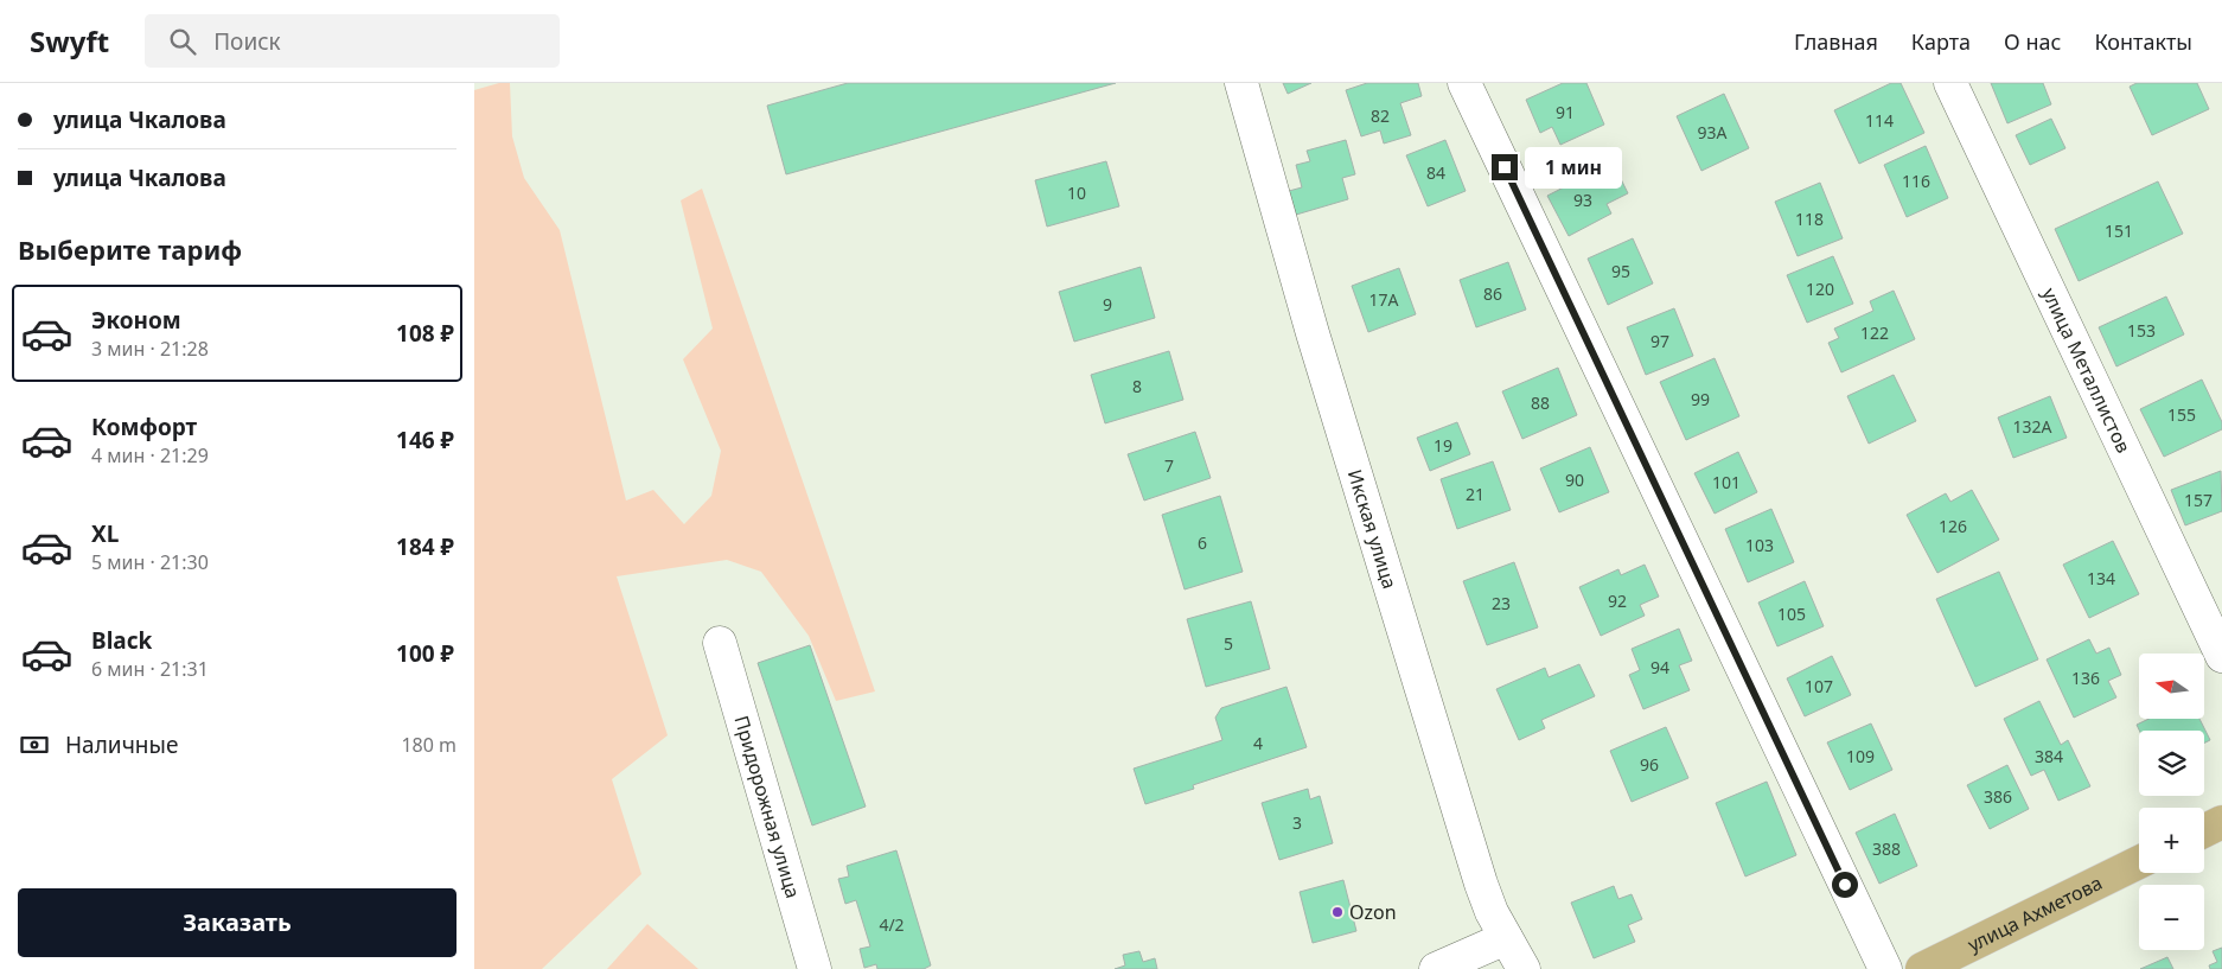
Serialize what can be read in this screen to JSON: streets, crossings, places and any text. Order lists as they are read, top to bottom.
{
  "streets": {
    "main road": ["улица Ахметова"],
    "street": ["улица Металлистов", "Икская улица", "Придорожная улица"]
  },
  "places": ["Ozon"],
  "house_numbers": [
    "91",
    "82",
    "114",
    "93А",
    "84",
    "116",
    "10",
    "93",
    "118",
    "151",
    "95",
    "120",
    "86",
    "17А",
    "9",
    "153",
    "122",
    "97",
    "8",
    "99",
    "88",
    "155",
    "132А",
    "19",
    "7",
    "90",
    "101",
    "21",
    "157",
    "126",
    "6",
    "103",
    "134",
    "92",
    "23",
    "105",
    "5",
    "94",
    "136",
    "107",
    "4",
    "109",
    "384",
    "96",
    "386",
    "3",
    "388",
    "4/2"
  ],
  "north": "left",
  "page": {
    "header": "Swyft",
    "search": "Поиск",
    "nav": [
      "Главная",
      "Карта",
      "О нас",
      "Контакты"
    ],
    "banner": ["улица Чкалова", "улица Чкалова"],
    "bubble": "1 мин",
    "heading": "Выберите тариф",
    "list": [
      {
        "name": "Эконом",
        "note": "3 мин · 21:28",
        "value": "108 ₽"
      },
      {
        "name": "Комфорт",
        "note": "4 мин · 21:29",
        "value": "146 ₽"
      },
      {
        "name": "XL",
        "note": "5 мин · 21:30",
        "value": "184 ₽"
      },
      {
        "name": "Black",
        "note": "6 мин · 21:31",
        "value": "100 ₽"
      }
    ],
    "map_buttons": ["+", "−"],
    "pay": ["Наличные", "180 m"],
    "buttons": "Заказать"
  }
}
